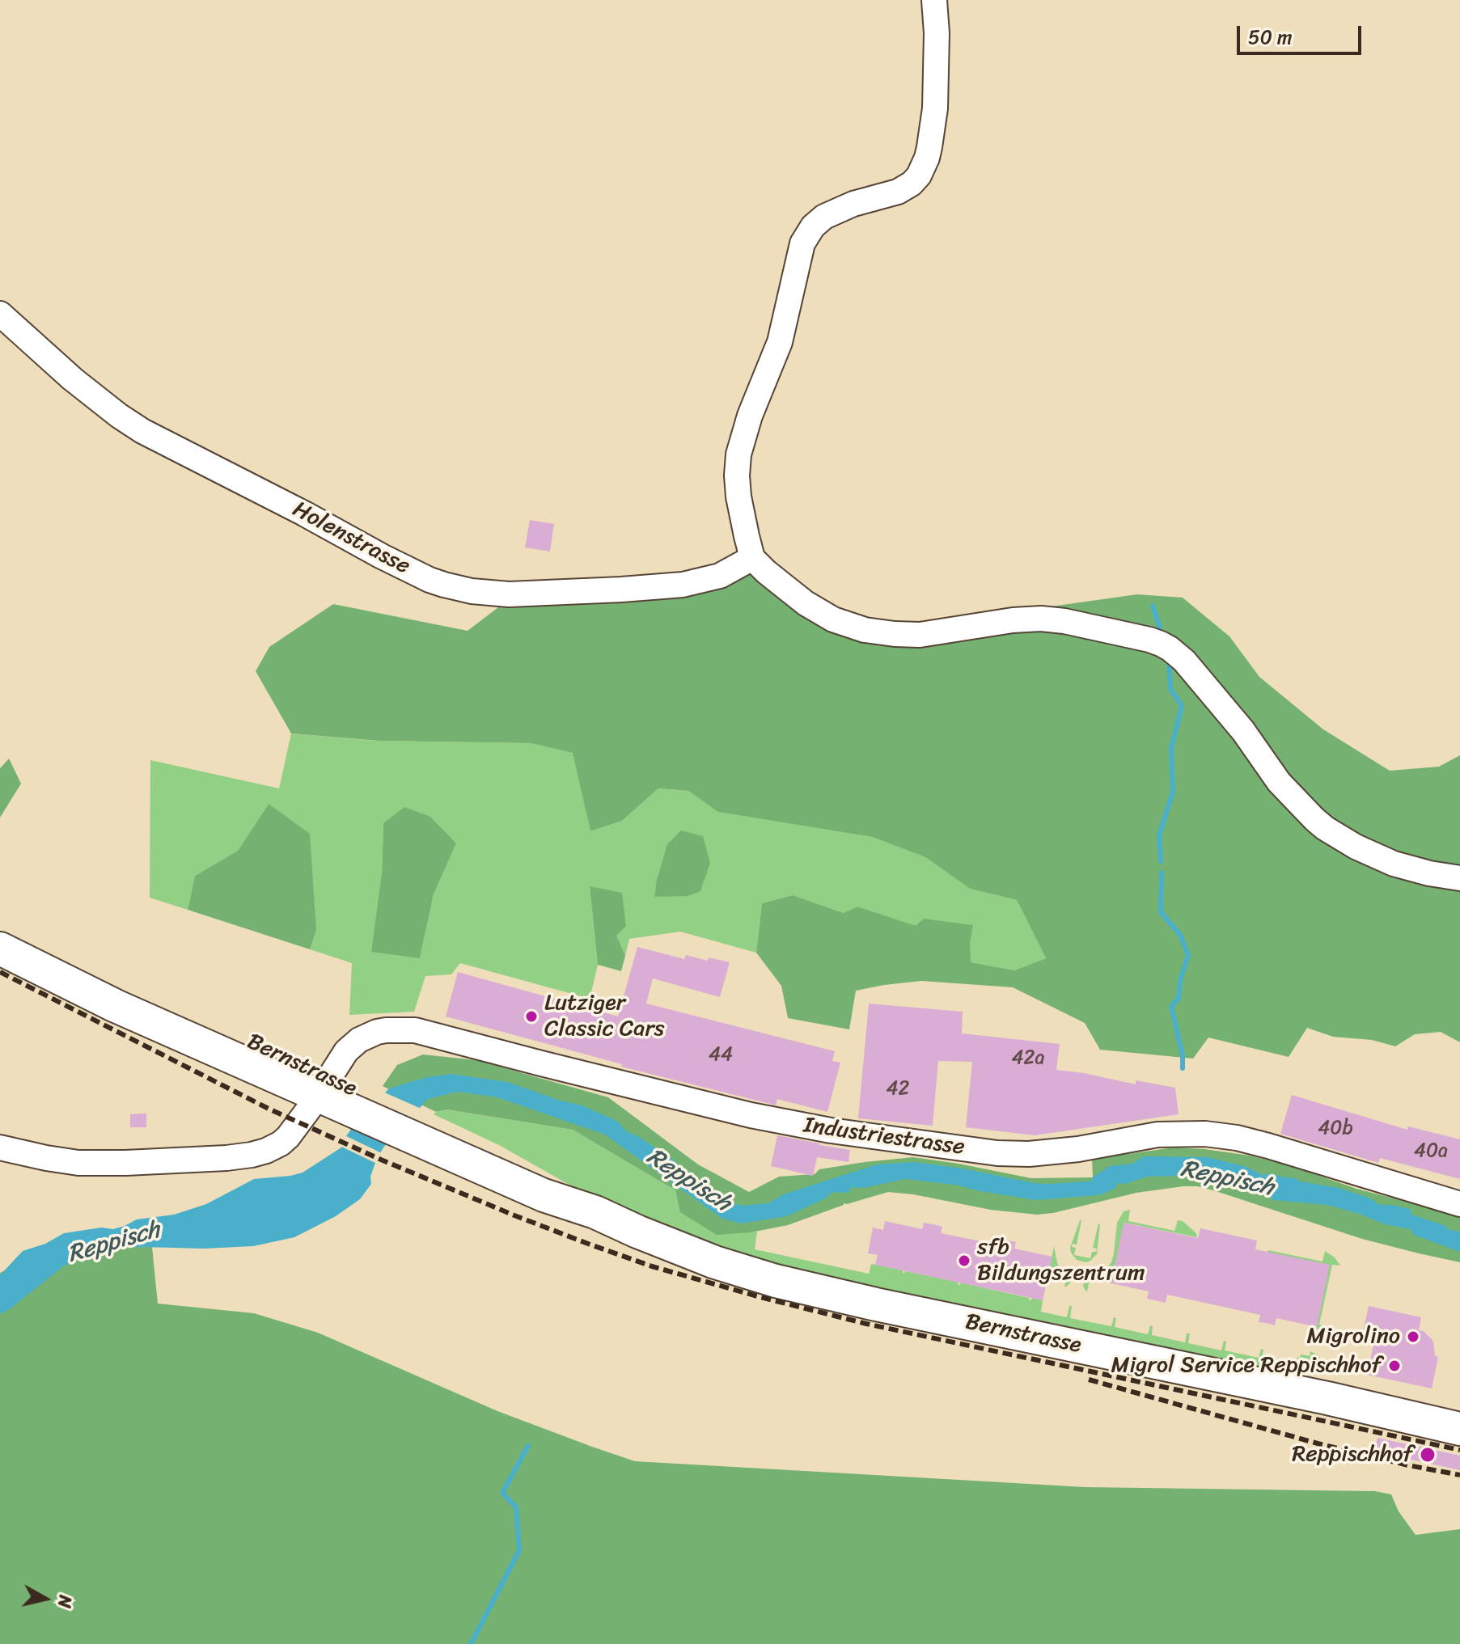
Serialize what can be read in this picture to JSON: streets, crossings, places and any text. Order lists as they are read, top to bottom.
{
  "streets": {
    "main road": ["Bernstrasse"],
    "street": ["Holenstrasse", "Industriestrasse"]
  },
  "crossings": [
    ["Bernstrasse", "Industriestrasse"]
  ],
  "water": ["Reppisch"],
  "places": [
    "Lutziger Classic Cars",
    "sfb Bildungszentrum",
    "Migrolino",
    "Migrol Service Reppischhof",
    "Reppischhof"
  ],
  "house_numbers": [
    "44",
    "42a",
    "42",
    "40b",
    "40a"
  ],
  "scale_bar": "50 m",
  "north": "right"
}
